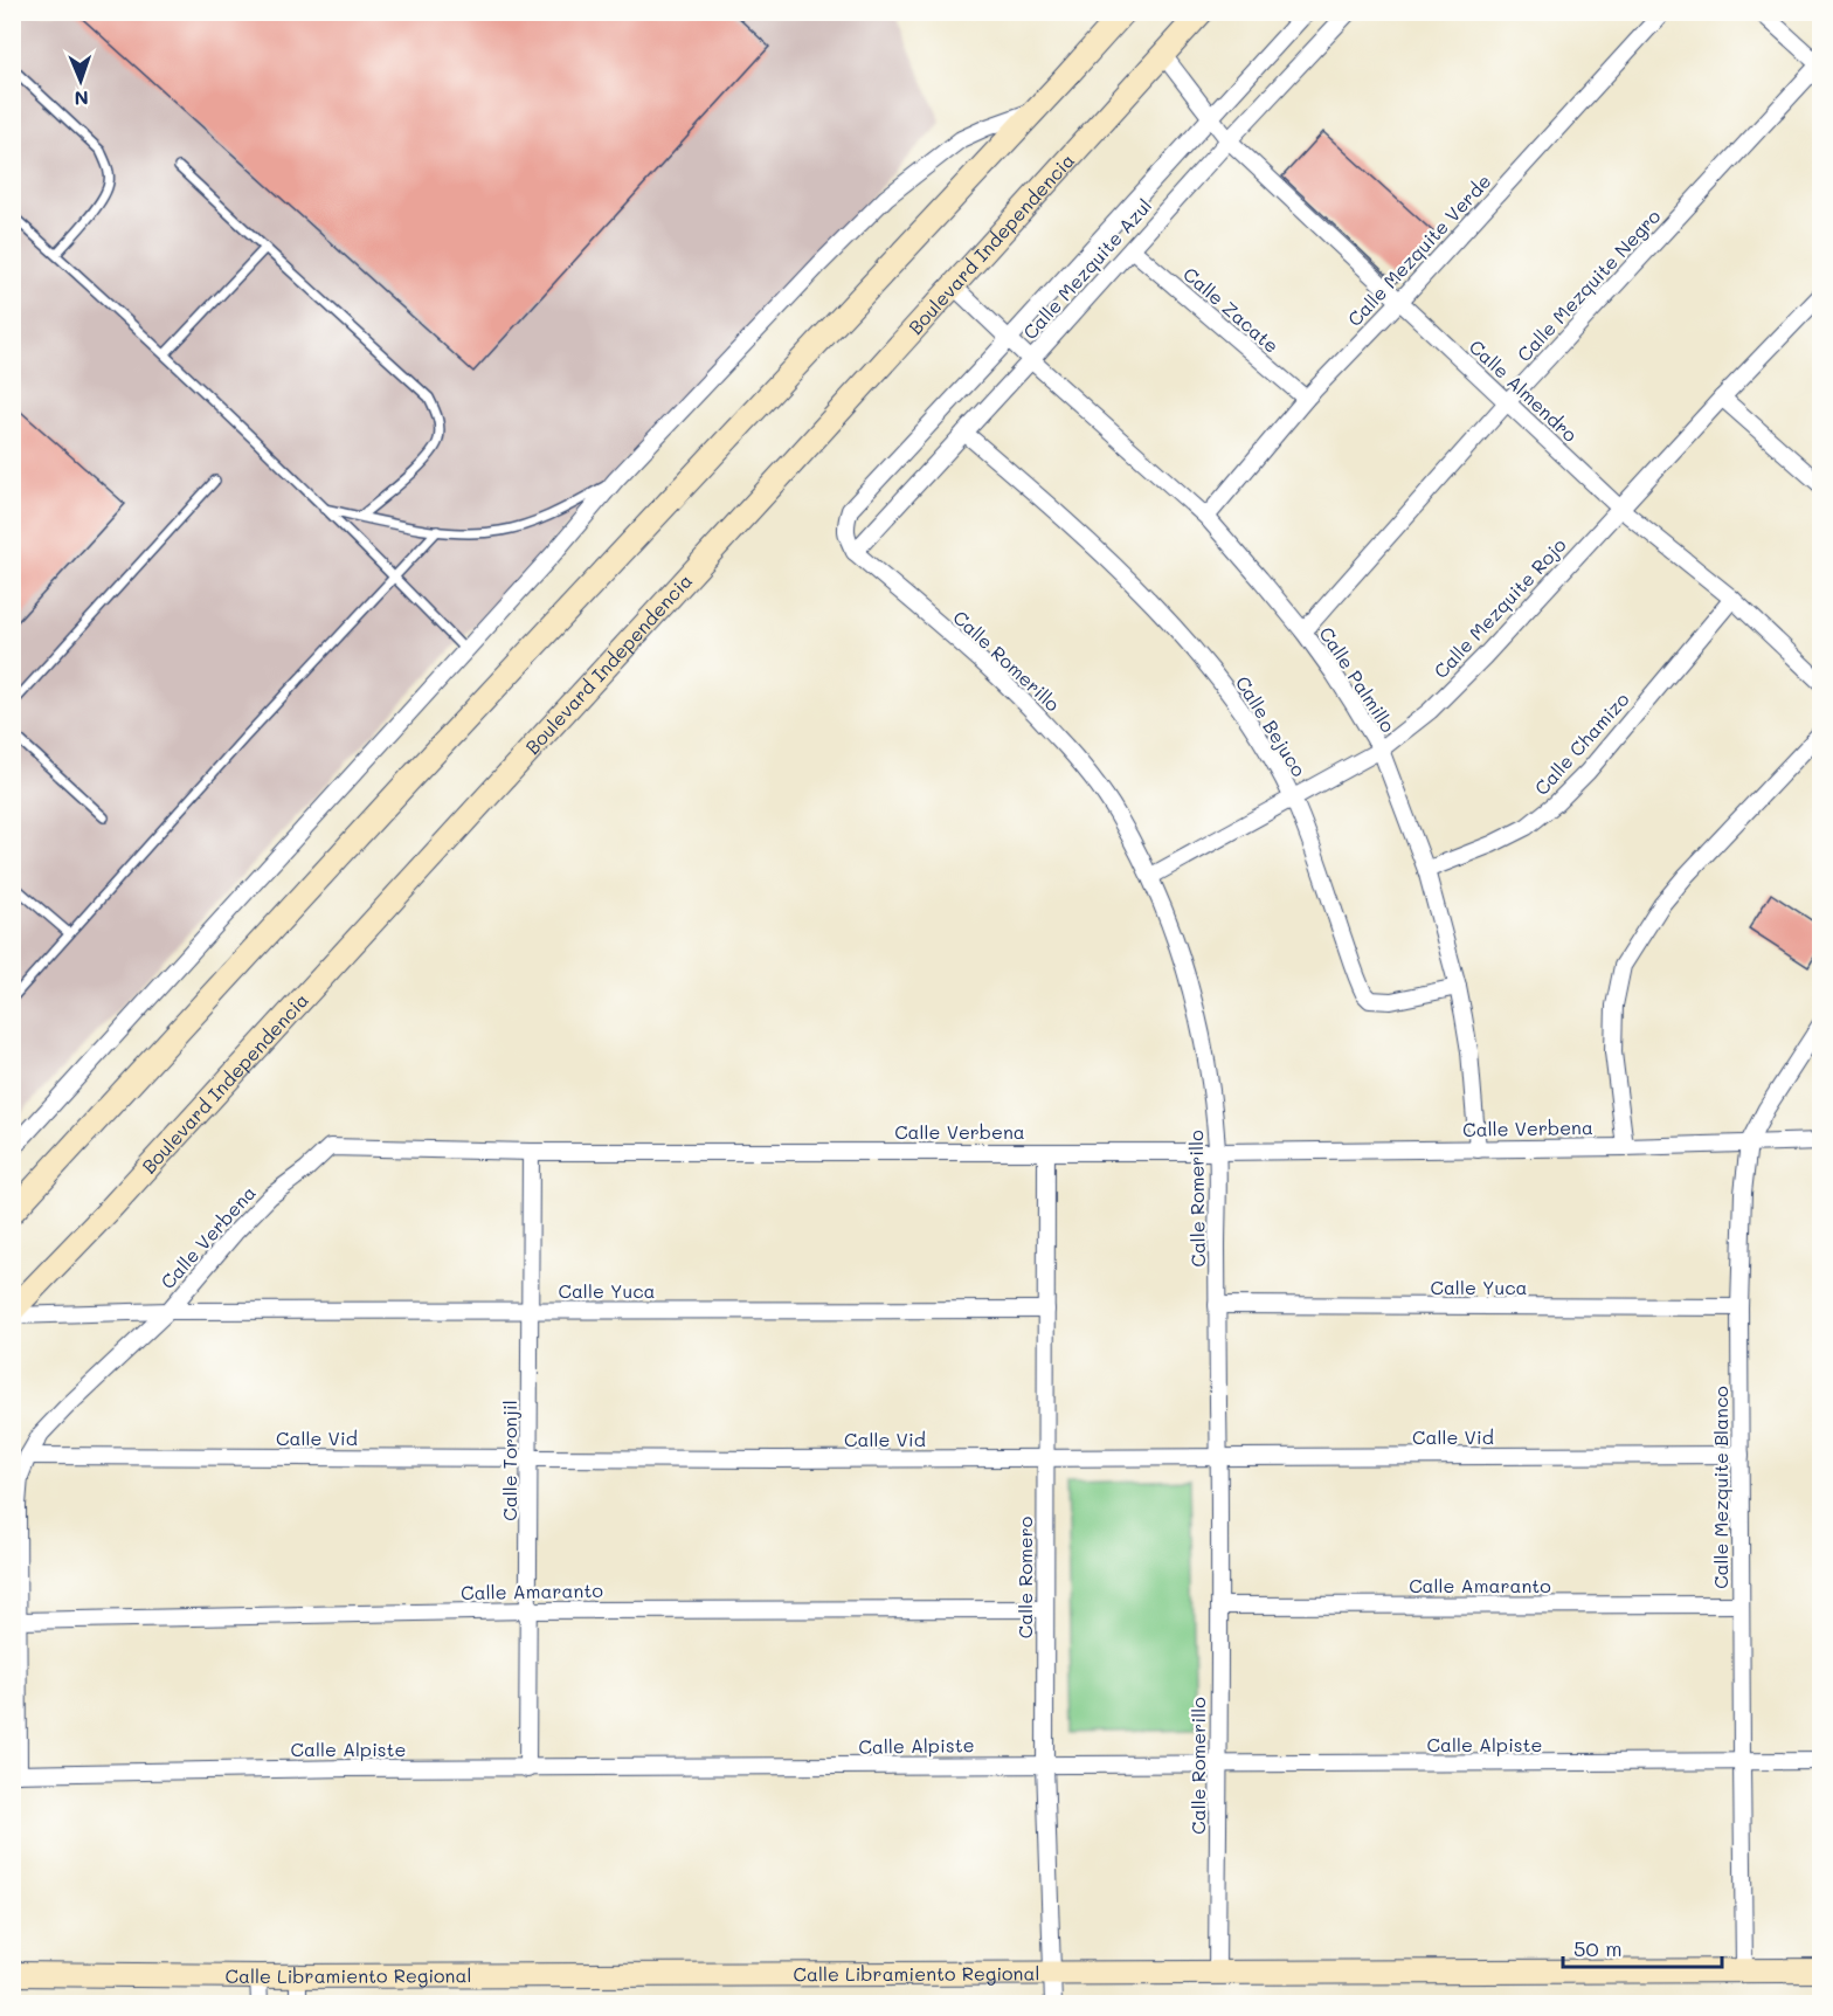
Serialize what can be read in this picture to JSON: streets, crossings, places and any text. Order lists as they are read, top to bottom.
{
  "streets": {
    "main road": ["Boulevard Independencia", "Calle Libramiento Regional"],
    "street": [
      "Calle Mezquite Verde",
      "Calle Mezquite Azul",
      "Calle Mezquite Negro",
      "Calle Zacate",
      "Calle Almendro",
      "Calle Mezquite Rojo",
      "Calle Romerillo",
      "Calle Palmillo",
      "Calle Bejuco",
      "Calle Chamizo",
      "Calle Verbena",
      "Calle Yuca",
      "Calle Vid",
      "Calle Toronjil",
      "Calle Mezquite Blanco",
      "Calle Romero",
      "Calle Amaranto",
      "Calle Alpiste"
    ]
  },
  "crossings": [
    ["Boulevard Independencia", "Calle Almendro"],
    ["Boulevard Independencia", "Calle Palmillo"],
    ["Boulevard Independencia", "Calle Yuca"],
    ["Calle Mezquite Verde", "Calle Zacate"],
    ["Calle Mezquite Verde", "Calle Almendro"],
    ["Calle Mezquite Verde", "Calle Palmillo"],
    ["Calle Mezquite Azul", "Calle Zacate"],
    ["Calle Mezquite Azul", "Calle Almendro"],
    ["Calle Mezquite Azul", "Calle Romerillo"],
    ["Calle Mezquite Azul", "Calle Palmillo"],
    ["Calle Mezquite Azul", "Calle Bejuco"],
    ["Calle Mezquite Negro", "Calle Almendro"],
    ["Calle Mezquite Negro", "Calle Palmillo"],
    ["Calle Almendro", "Calle Mezquite Rojo"],
    ["Calle Almendro", "Calle Chamizo"],
    ["Calle Mezquite Rojo", "Calle Romerillo"],
    ["Calle Mezquite Rojo", "Calle Palmillo"],
    ["Calle Mezquite Rojo", "Calle Bejuco"],
    ["Calle Romerillo", "Calle Verbena"],
    ["Calle Romerillo", "Calle Yuca"],
    ["Calle Romerillo", "Calle Vid"],
    ["Calle Romerillo", "Calle Amaranto"],
    ["Calle Romerillo", "Calle Alpiste"],
    ["Calle Romerillo", "Calle Libramiento Regional"],
    ["Calle Palmillo", "Calle Bejuco"],
    ["Calle Palmillo", "Calle Chamizo"],
    ["Calle Palmillo", "Calle Verbena"],
    ["Calle Verbena", "Calle Yuca"],
    ["Calle Verbena", "Calle Toronjil"],
    ["Calle Verbena", "Calle Mezquite Blanco"],
    ["Calle Verbena", "Calle Romero"],
    ["Calle Yuca", "Calle Toronjil"],
    ["Calle Yuca", "Calle Mezquite Blanco"],
    ["Calle Yuca", "Calle Romero"],
    ["Calle Vid", "Calle Toronjil"],
    ["Calle Vid", "Calle Mezquite Blanco"],
    ["Calle Vid", "Calle Romero"],
    ["Calle Toronjil", "Calle Amaranto"],
    ["Calle Toronjil", "Calle Alpiste"],
    ["Calle Mezquite Blanco", "Calle Amaranto"],
    ["Calle Mezquite Blanco", "Calle Alpiste"],
    ["Calle Mezquite Blanco", "Calle Libramiento Regional"],
    ["Calle Romero", "Calle Amaranto"],
    ["Calle Romero", "Calle Alpiste"],
    ["Calle Romero", "Calle Libramiento Regional"]
  ],
  "scale_bar": "50 m",
  "north": "bottom"
}
